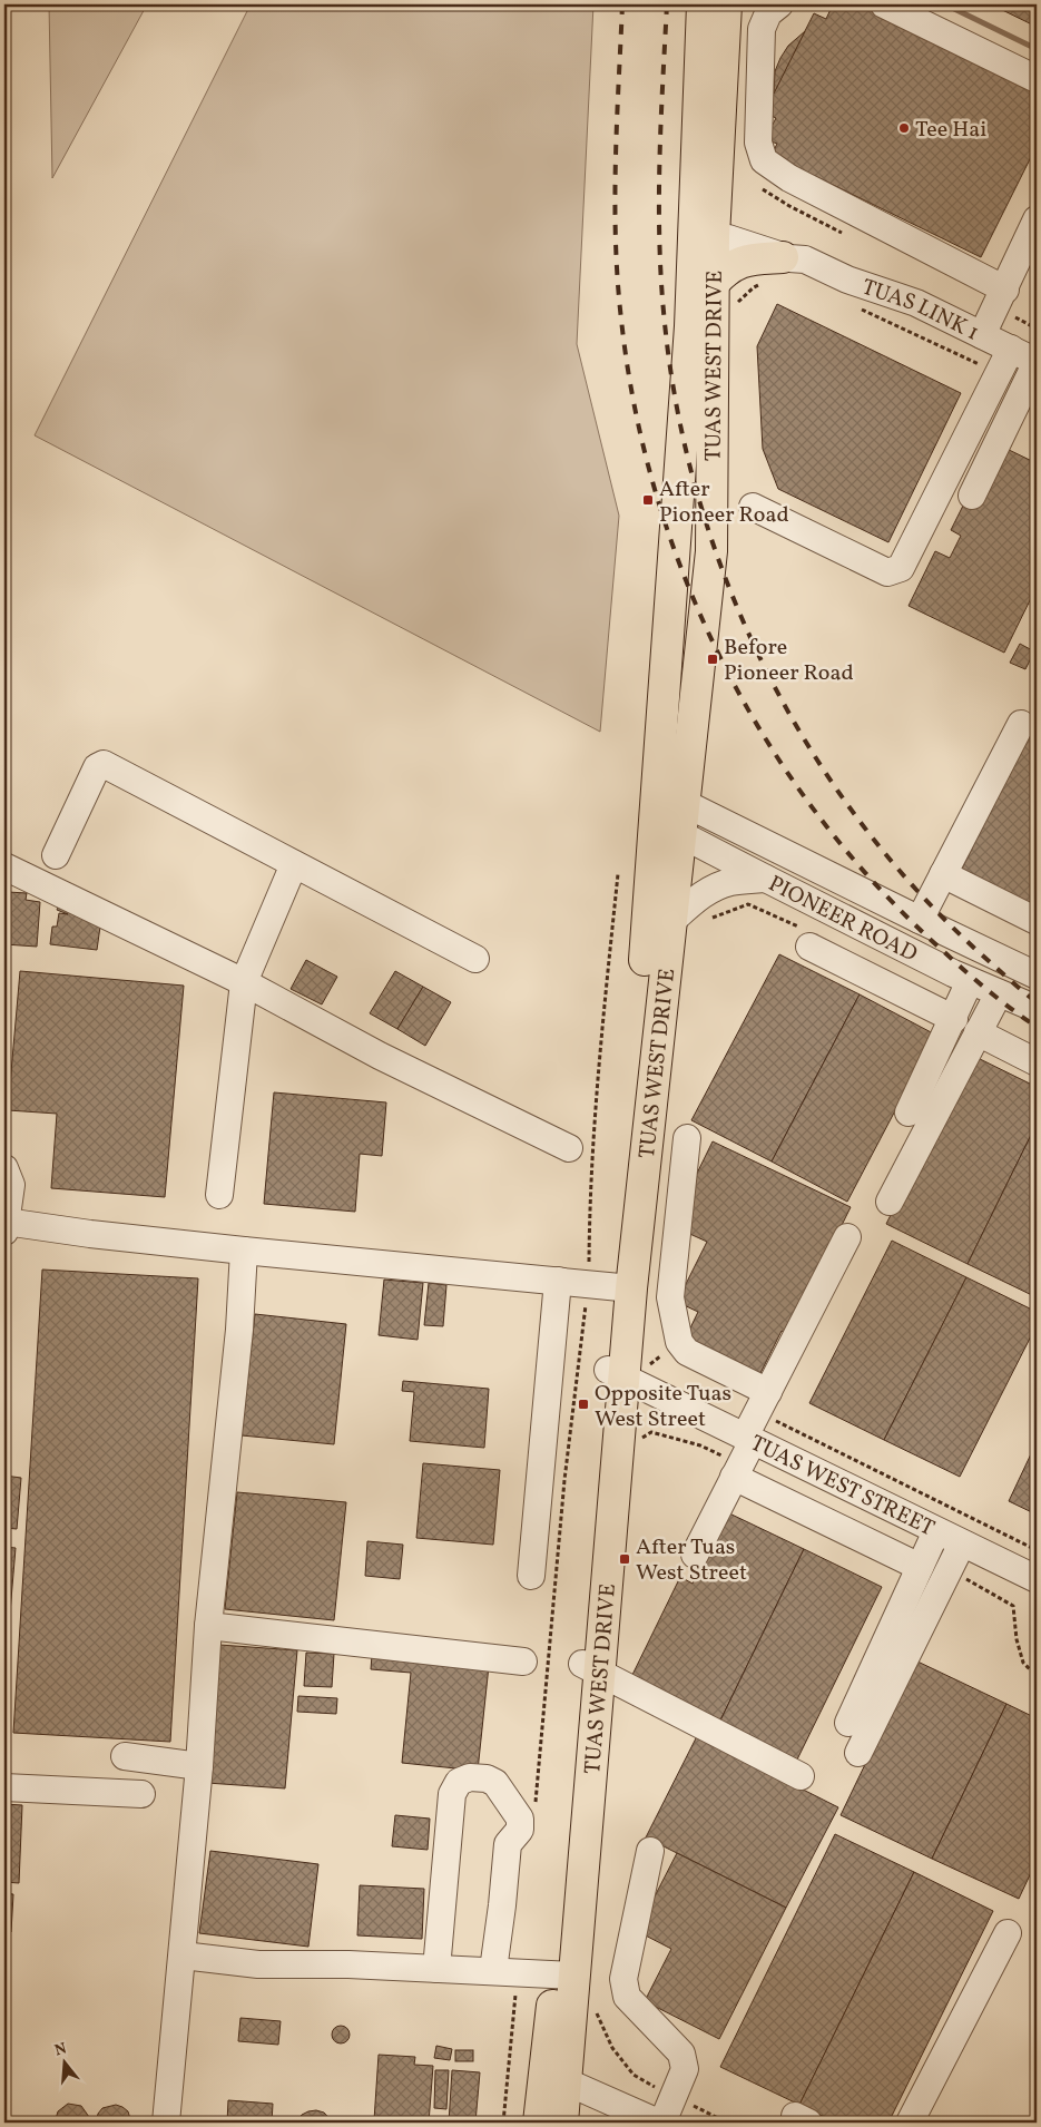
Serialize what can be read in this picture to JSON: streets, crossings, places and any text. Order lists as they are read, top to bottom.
{
  "streets": {
    "main road": ["TUAS WEST DRIVE"],
    "street": ["TUAS LINK 1", "PIONEER ROAD", "TUAS WEST STREET"]
  },
  "crossings": [
    ["TUAS LINK 1", "TUAS WEST DRIVE"],
    ["TUAS WEST DRIVE", "PIONEER ROAD"],
    ["TUAS WEST DRIVE", "TUAS WEST STREET"]
  ],
  "places": {
    "other": ["Tee Hai"],
    "transit": [
      "After Pioneer Road",
      "Before Pioneer Road",
      "Opposite Tuas West Street",
      "After Tuas West Street"
    ]
  },
  "north": "top"
}
